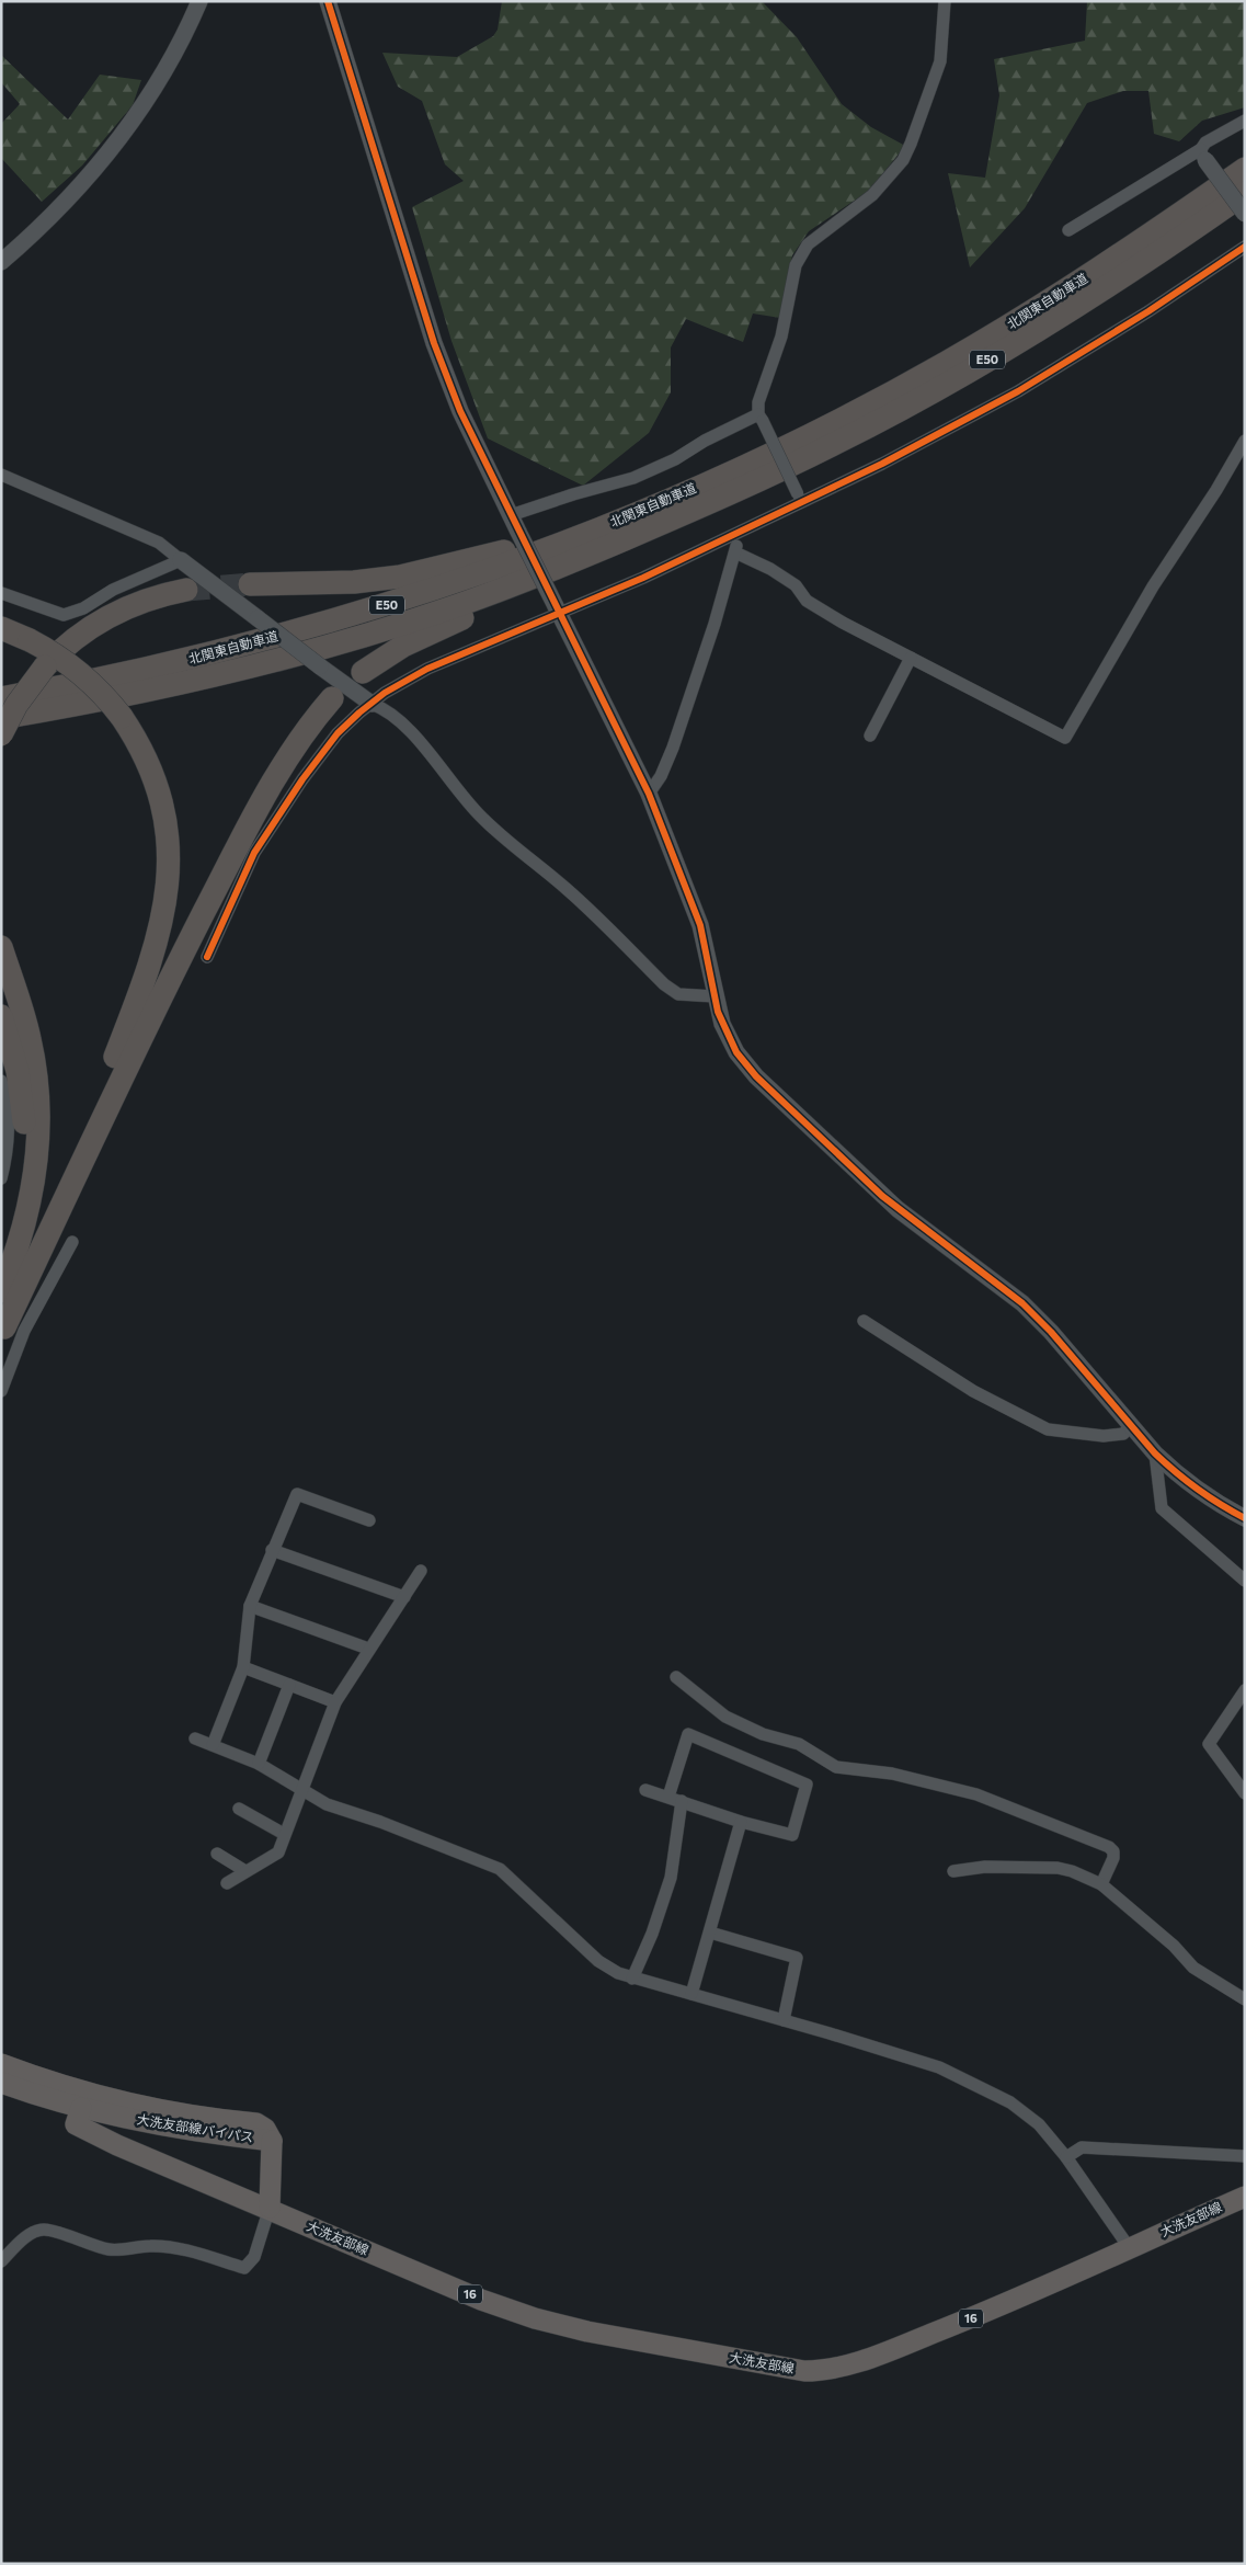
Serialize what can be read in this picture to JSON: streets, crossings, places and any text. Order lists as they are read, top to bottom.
{
  "streets": {
    "highway": ["北関東自動車道", "E50"],
    "main road": ["大洗友部線バイパス", "大洗友部線", "16"]
  },
  "crossings": [
    ["大洗友部線バイパス", "大洗友部線"]
  ]
}
